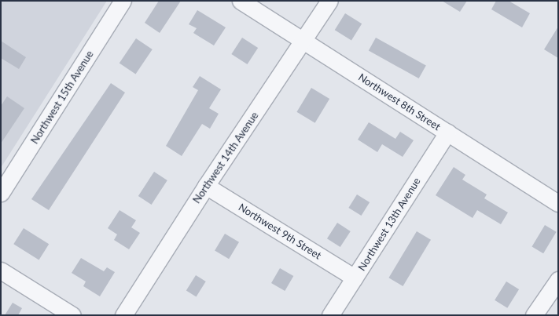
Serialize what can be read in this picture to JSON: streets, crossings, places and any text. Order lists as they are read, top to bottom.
{
  "streets": {
    "street": [
      "Northwest 15th Avenue",
      "Northwest 8th Street",
      "Northwest 14th Avenue",
      "Northwest 13th Avenue",
      "Northwest 9th Street"
    ]
  },
  "crossings": [
    ["Northwest 8th Street", "Northwest 14th Avenue"],
    ["Northwest 8th Street", "Northwest 13th Avenue"],
    ["Northwest 14th Avenue", "Northwest 9th Street"],
    ["Northwest 13th Avenue", "Northwest 9th Street"]
  ]
}
